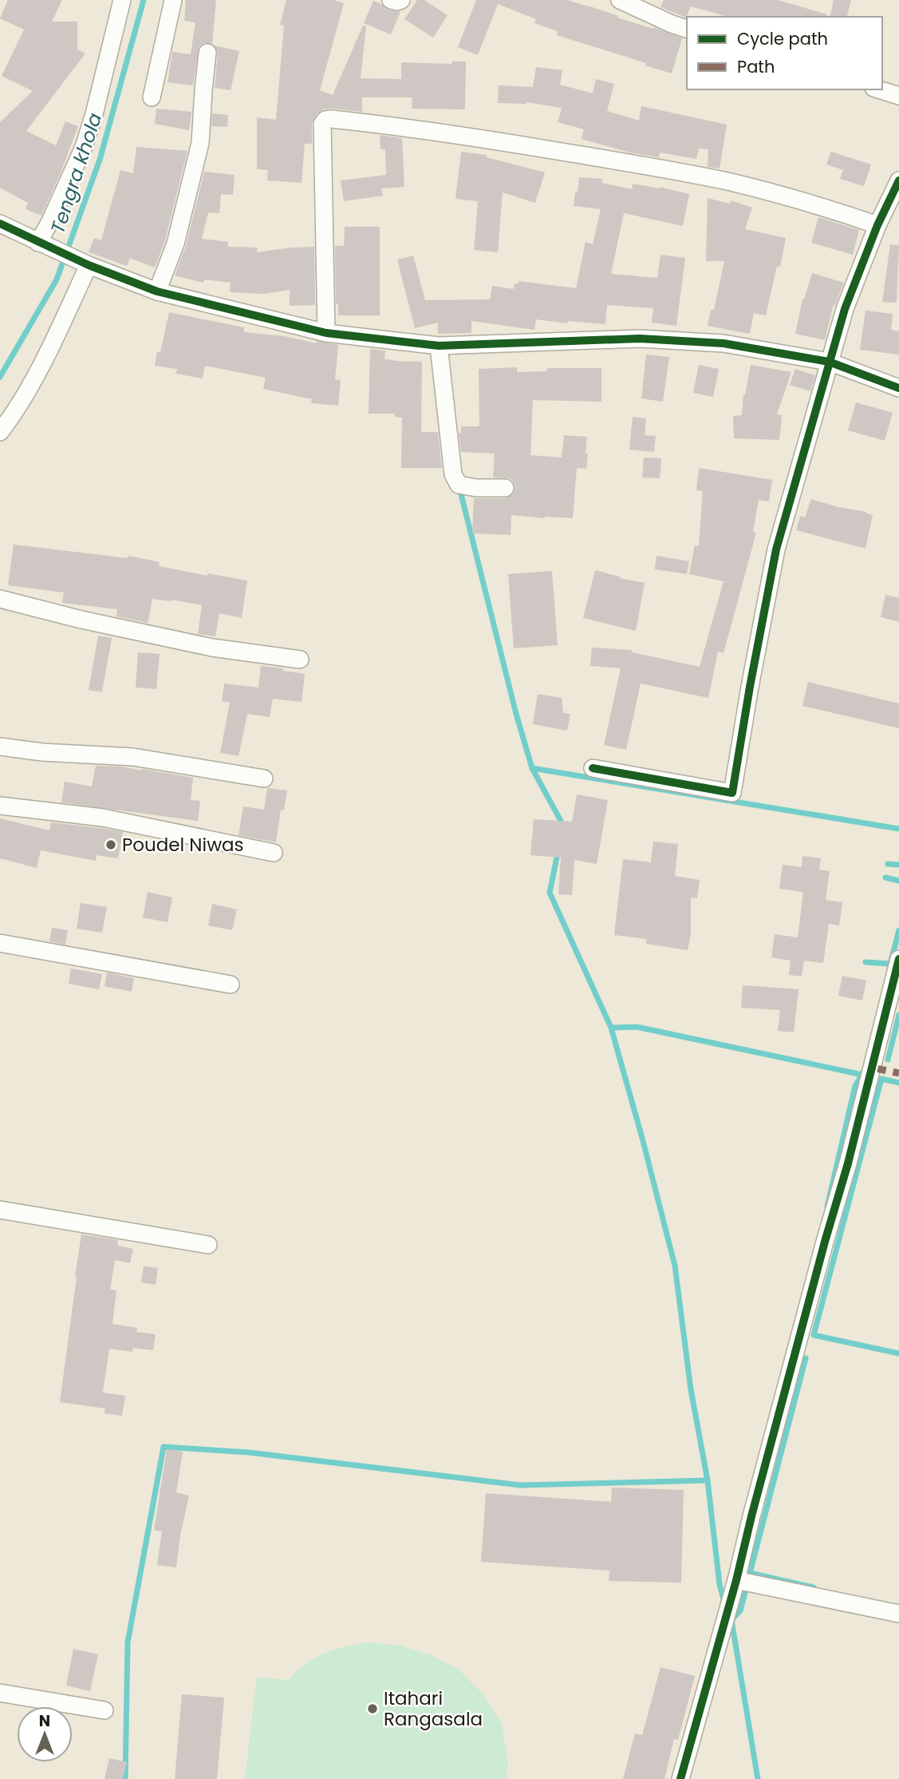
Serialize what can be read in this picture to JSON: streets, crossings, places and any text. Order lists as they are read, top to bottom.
{
  "water": ["Tengra khola"],
  "places": ["Poudel Niwas", "Itahari Rangasala"],
  "legend": ["Cycle path", "Path"],
  "north": "top"
}
